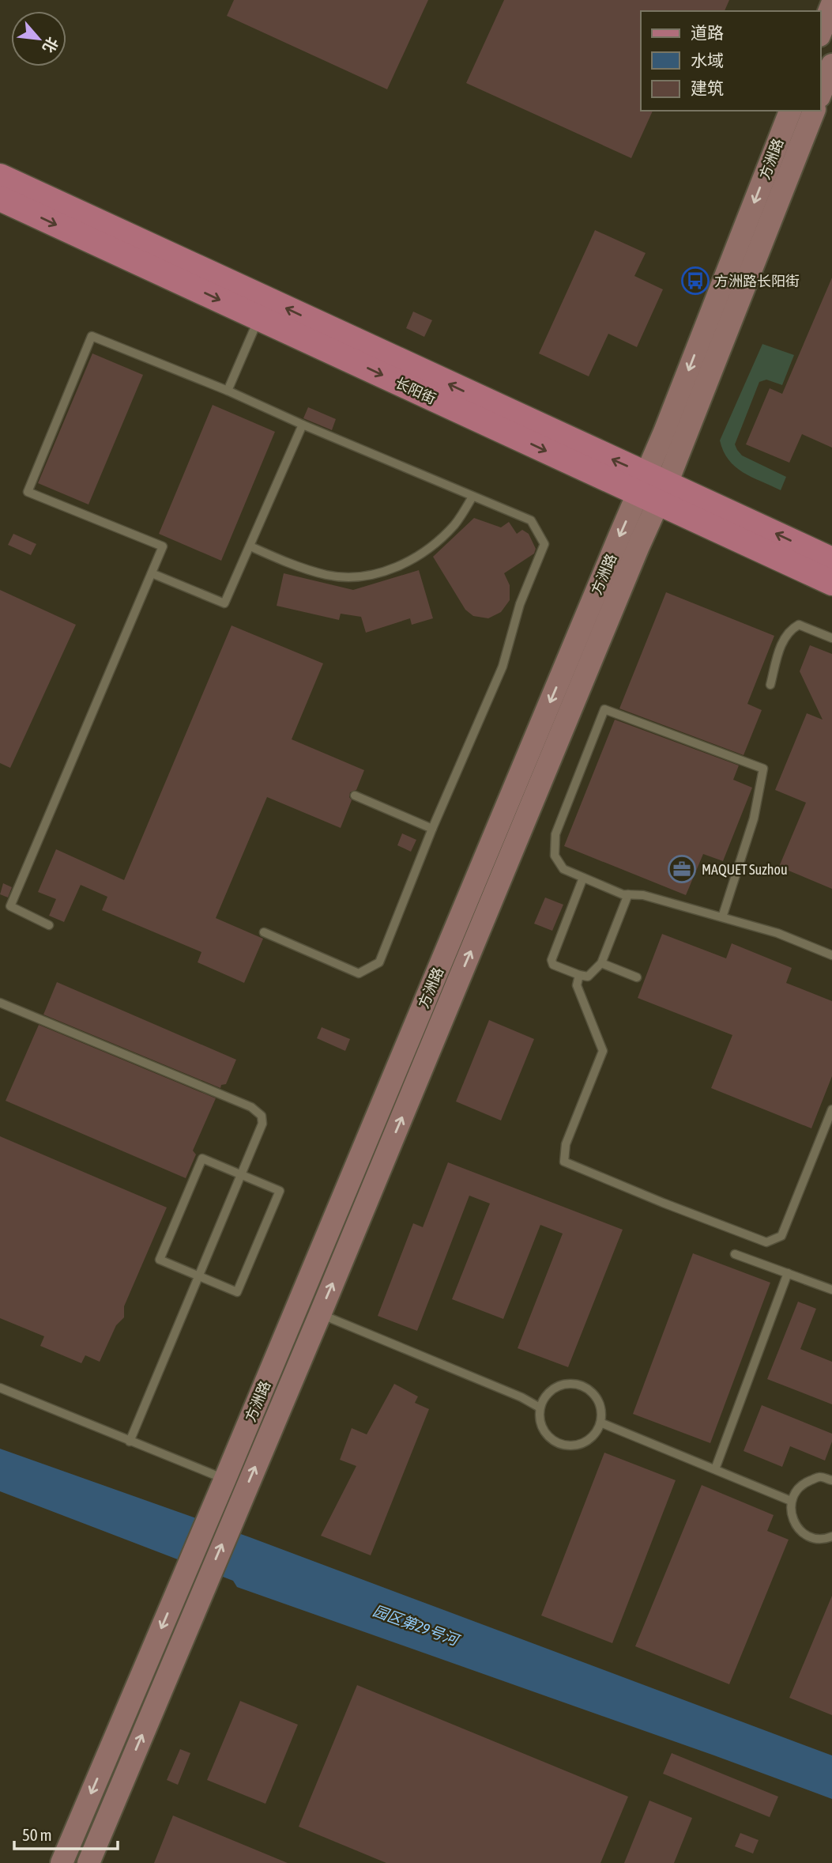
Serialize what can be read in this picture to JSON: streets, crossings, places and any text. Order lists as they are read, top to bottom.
{
  "streets": {
    "main road": ["方洲路", "长阳街"]
  },
  "crossings": [
    ["方洲路", "长阳街"]
  ],
  "water": ["园区第29号河"],
  "places": {
    "bus stop": ["方洲路长阳街"],
    "office": ["MAQUET Suzhou"]
  },
  "legend": ["道路", "水域", "建筑"],
  "scale_bar": "50 m",
  "north": "bottom right"
}
